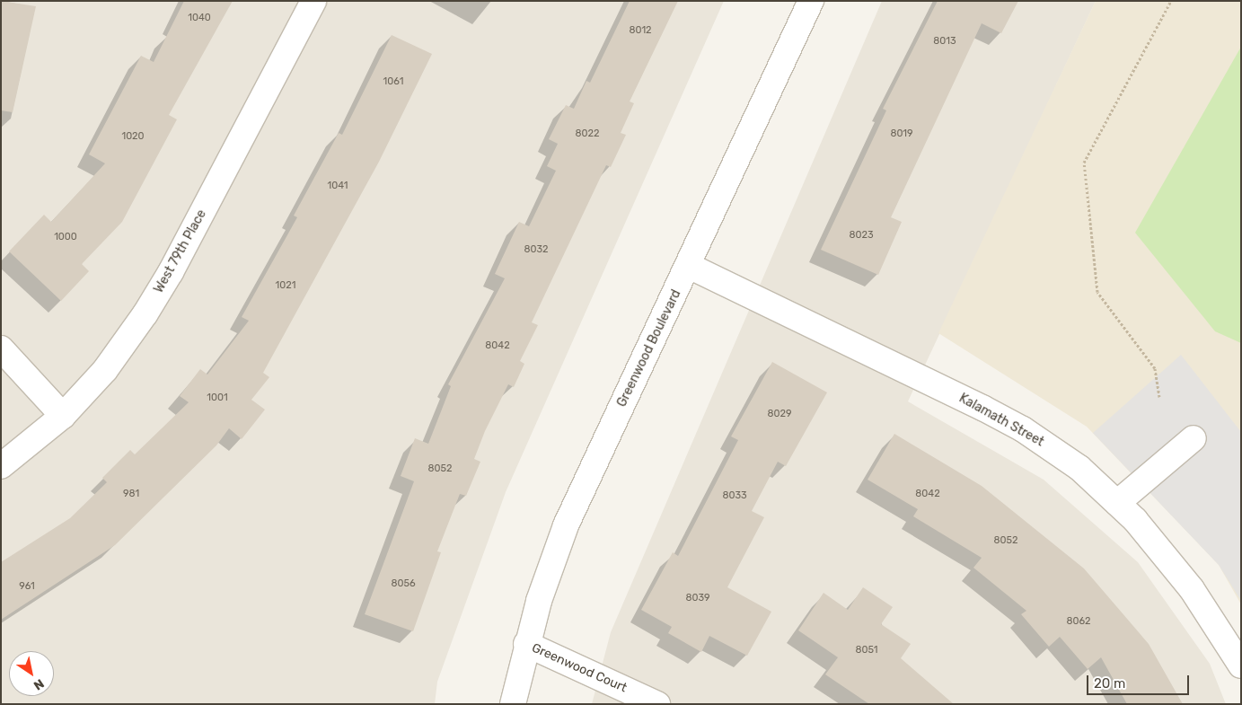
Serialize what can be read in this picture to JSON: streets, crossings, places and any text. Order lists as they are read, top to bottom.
{
  "streets": {
    "street": [
      "West 79th Place",
      "Greenwood Boulevard",
      "Kalamath Street",
      "Greenwood Court"
    ]
  },
  "crossings": [
    ["Greenwood Boulevard", "Kalamath Street"],
    ["Greenwood Boulevard", "Greenwood Court"]
  ],
  "house_numbers": [
    "1040",
    "8012",
    "8013",
    "1061",
    "8022",
    "8019",
    "1020",
    "1041",
    "8023",
    "1000",
    "8032",
    "1021",
    "8042",
    "1001",
    "8029",
    "8052",
    "981",
    "8042",
    "8033",
    "8052",
    "8056",
    "961",
    "8039",
    "8062",
    "8051"
  ],
  "scale_bar": "20 m",
  "north": "bottom right"
}
